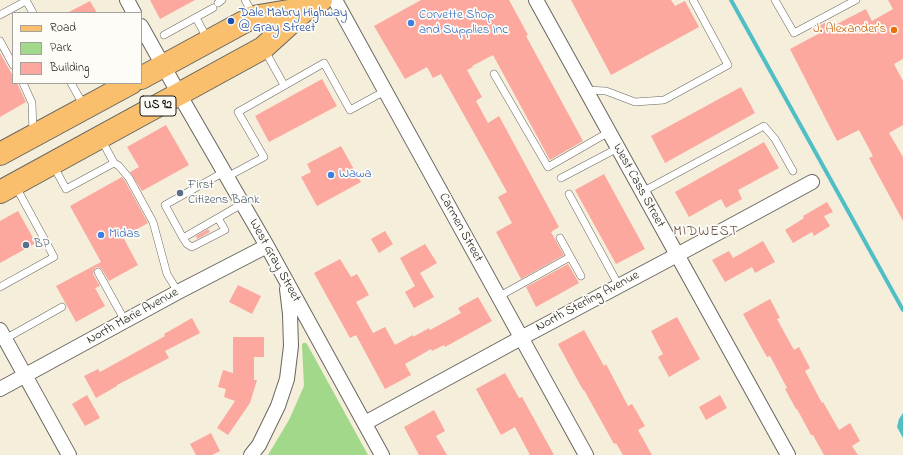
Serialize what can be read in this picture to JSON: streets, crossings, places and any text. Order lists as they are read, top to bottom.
{
  "streets": {
    "main road": ["US 92"],
    "street": [
      "West Cass Street",
      "Carmen Street",
      "West Gray Street",
      "North Sterling Avenue",
      "North Marie Avenue"
    ]
  },
  "crossings": [
    ["US 92", "West Gray Street"],
    ["West Cass Street", "North Sterling Avenue"],
    ["Carmen Street", "North Sterling Avenue"],
    ["West Gray Street", "North Sterling Avenue"],
    ["West Gray Street", "North Marie Avenue"]
  ],
  "districts": ["MIDWEST"],
  "places": [
    "Dale Mabry Highway @ Gray Street",
    "Corvette Shop and Supplies Inc",
    "J. Alexander's",
    "Wawa",
    "First Citizens Bank",
    "Midas",
    "BP"
  ],
  "legend": ["Road", "Park", "Building"]
}
